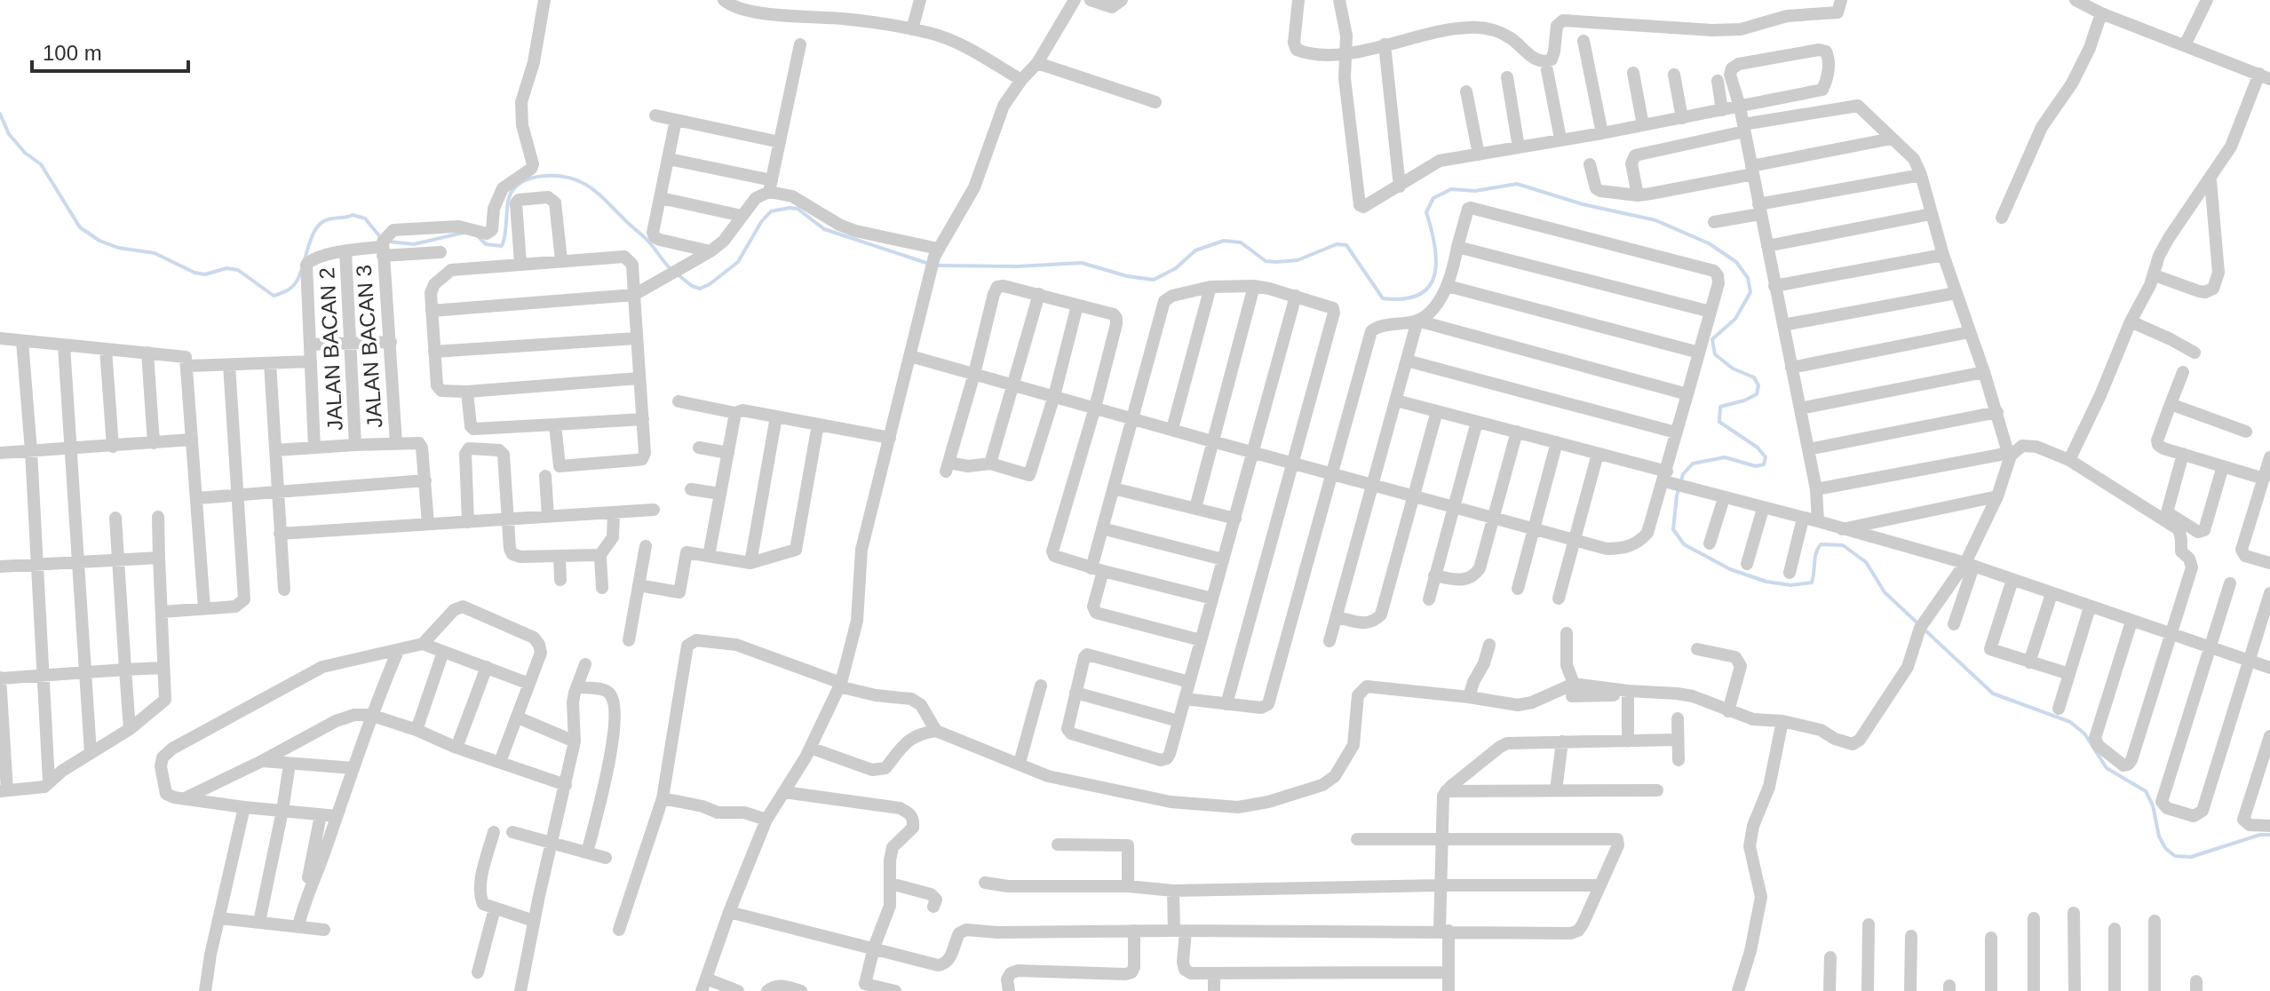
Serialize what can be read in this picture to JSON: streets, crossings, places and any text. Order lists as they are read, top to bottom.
{
  "streets": {
    "street": ["JALAN BACAN 3", "JALAN BACAN 2"]
  },
  "scale_bar": "100 m"
}
